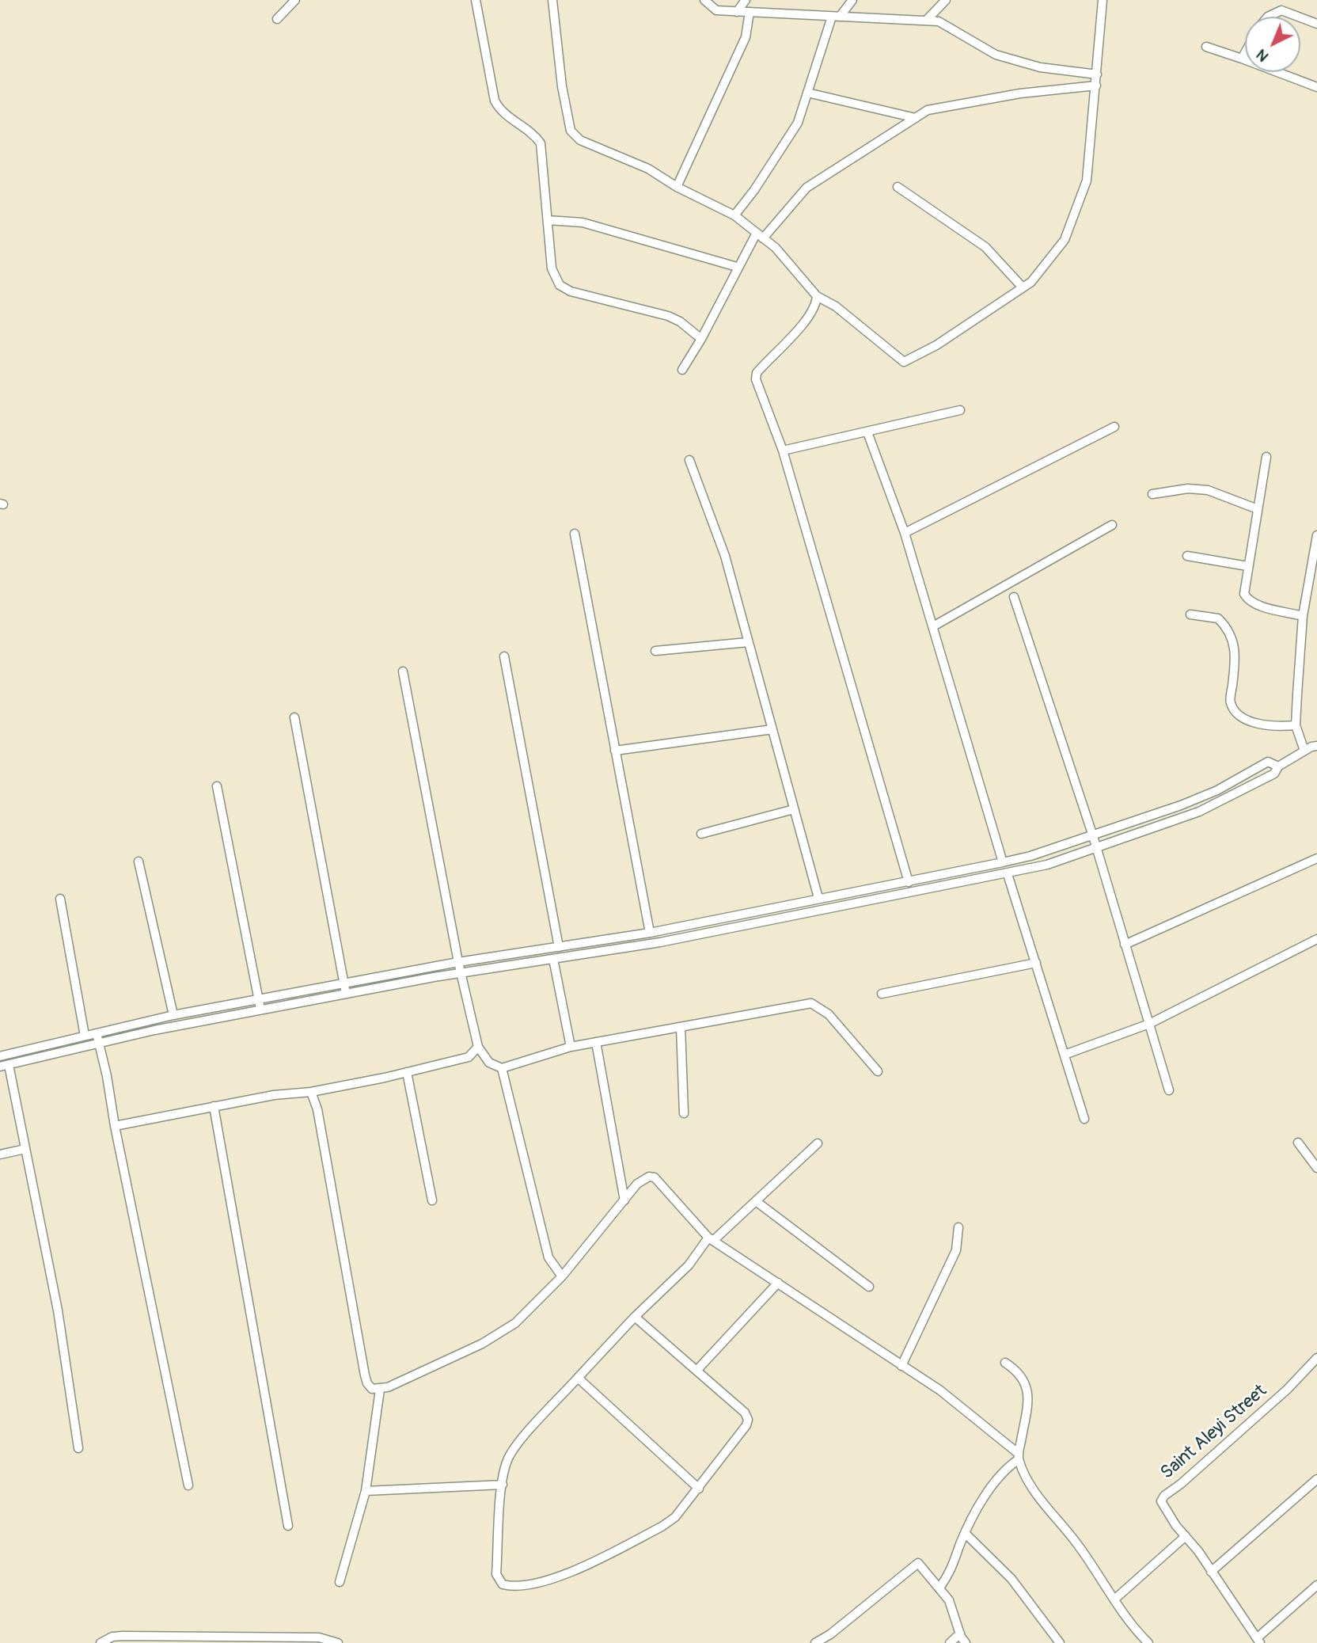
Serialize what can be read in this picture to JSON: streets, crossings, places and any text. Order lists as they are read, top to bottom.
{
  "streets": {
    "street": ["Saint Aleyi Street"]
  },
  "north": "bottom left"
}
